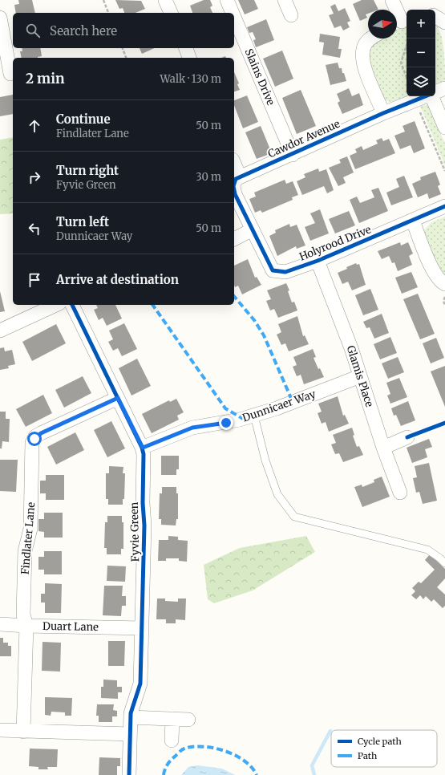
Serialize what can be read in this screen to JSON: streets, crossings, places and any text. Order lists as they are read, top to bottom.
{
  "streets": {
    "street": [
      "Slains Drive",
      "Cawdor Avenue",
      "Holyrood Drive",
      "Glamis Place",
      "Dunnicaer Way",
      "Fyvie Green",
      "Findlater Lane",
      "Duart Lane"
    ]
  },
  "crossings": [
    ["Slains Drive", "Cawdor Avenue"],
    ["Holyrood Drive", "Glamis Place"],
    ["Glamis Place", "Dunnicaer Way"],
    ["Dunnicaer Way", "Fyvie Green"],
    ["Fyvie Green", "Findlater Lane"],
    ["Fyvie Green", "Duart Lane"],
    ["Findlater Lane", "Duart Lane"]
  ],
  "legend": ["Cycle path", "Path"],
  "north": "right",
  "page": {
    "map_buttons": ["+", "−"],
    "search": "Search here",
    "heading": ["2 min", "Walk · 130 m"],
    "list": [
      ["Continue", "Findlater Lane", "50 m"],
      ["Turn right", "Fyvie Green", "30 m"],
      ["Turn left", "Dunnicaer Way", "50 m"],
      "Arrive at destination"
    ]
  }
}
